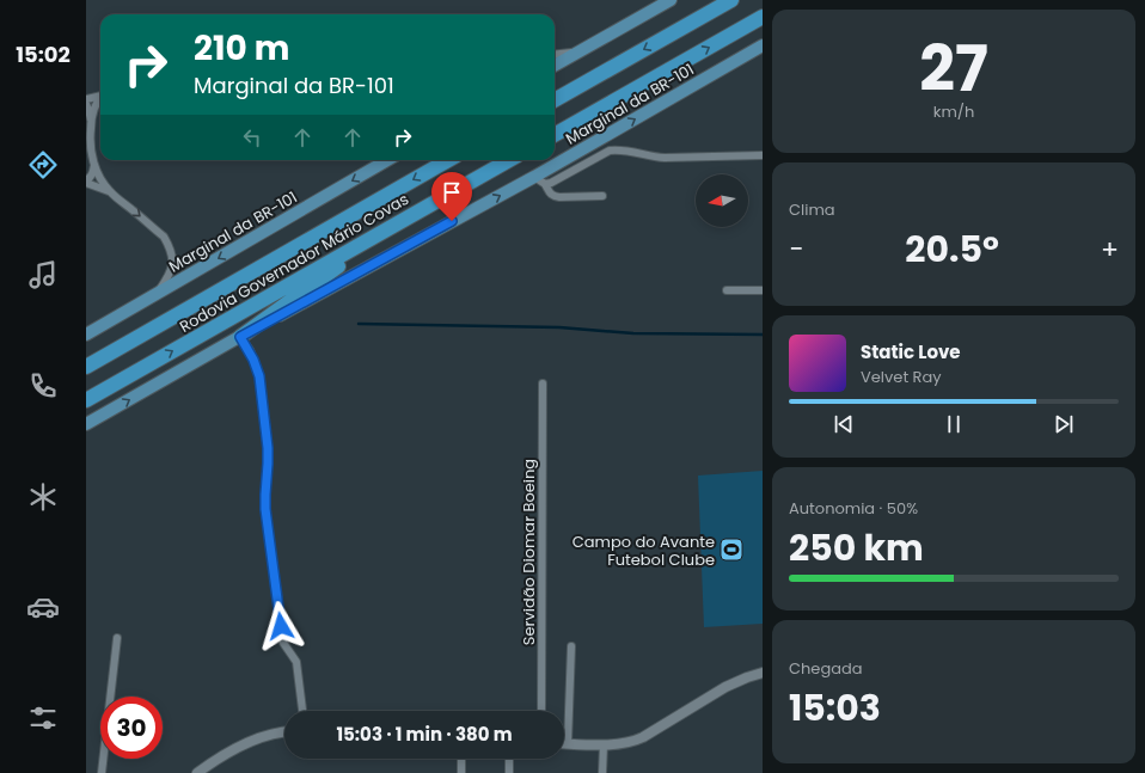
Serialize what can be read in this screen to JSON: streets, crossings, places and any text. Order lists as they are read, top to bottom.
{
  "streets": {
    "highway": ["Rodovia Governador Mário Covas"],
    "main road": ["Marginal da BR-101"],
    "street": ["Servidão Diomar Boeing"]
  },
  "places": {
    "sports": ["Campo do Avante Futebol Clube"]
  },
  "north": "left",
  "page": {
    "tabs": "15:02",
    "tile": [
      ["27", "km/h"],
      "Clima",
      ["Autonomia · 50%", "250 km"],
      ["Chegada", "15:03"]
    ],
    "turn": ["210 m", "Marginal da BR-101"],
    "heat": ["−", "20.5°", "+"],
    "song": ["Static Love", "Velvet Ray"],
    "limit": "30",
    "trip": "15:03 · 1 min · 380 m"
  }
}
